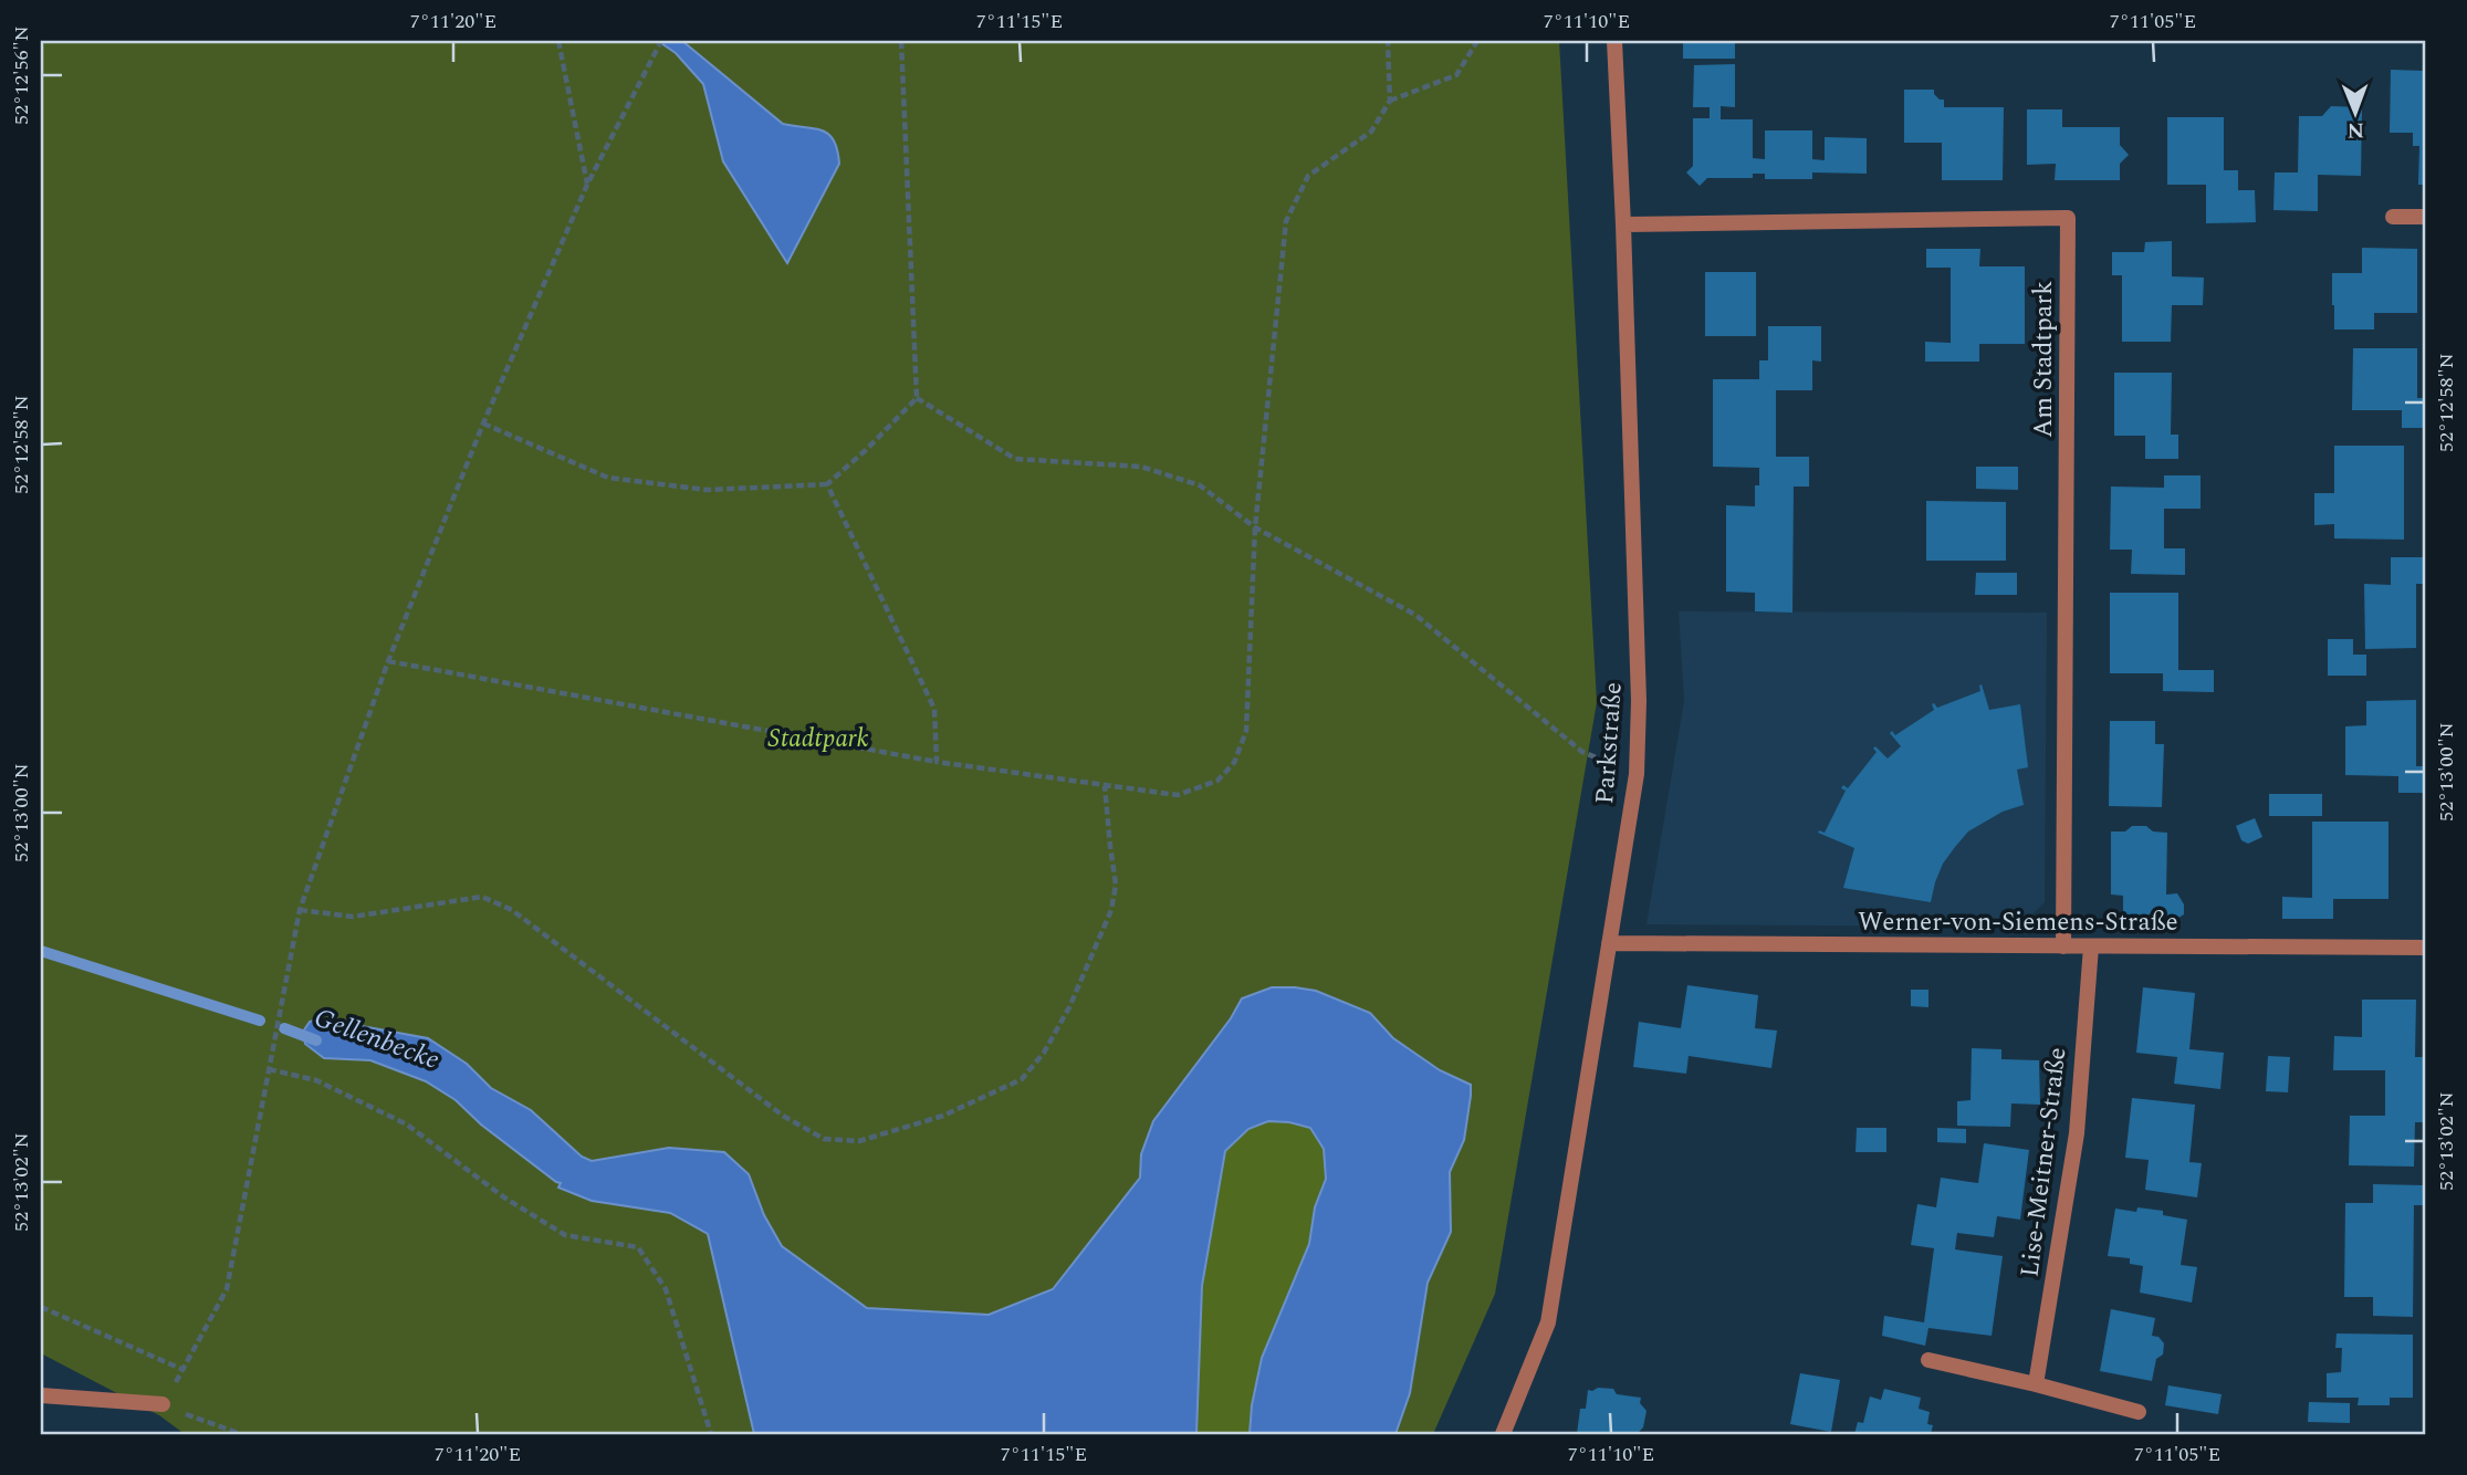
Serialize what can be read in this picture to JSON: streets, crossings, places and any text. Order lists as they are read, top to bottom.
{
  "streets": {
    "street": [
      "Am Stadtpark",
      "Parkstraße",
      "Werner-von-Siemens-Straße",
      "Lise-Meitner-Straße"
    ]
  },
  "crossings": [
    ["Am Stadtpark", "Parkstraße"],
    ["Am Stadtpark", "Werner-von-Siemens-Straße"],
    ["Parkstraße", "Werner-von-Siemens-Straße"],
    ["Werner-von-Siemens-Straße", "Lise-Meitner-Straße"]
  ],
  "water": ["Gellenbecke"],
  "parks": ["Stadtpark"],
  "north": "bottom",
  "coordinates": [
    "7°11'20\"E",
    "7°11'15\"E",
    "7°11'10\"E",
    "7°11'05\"E",
    "52°12'56\"N",
    "52°12'58\"N",
    "52°13'00\"N",
    "52°13'02\"N"
  ]
}
